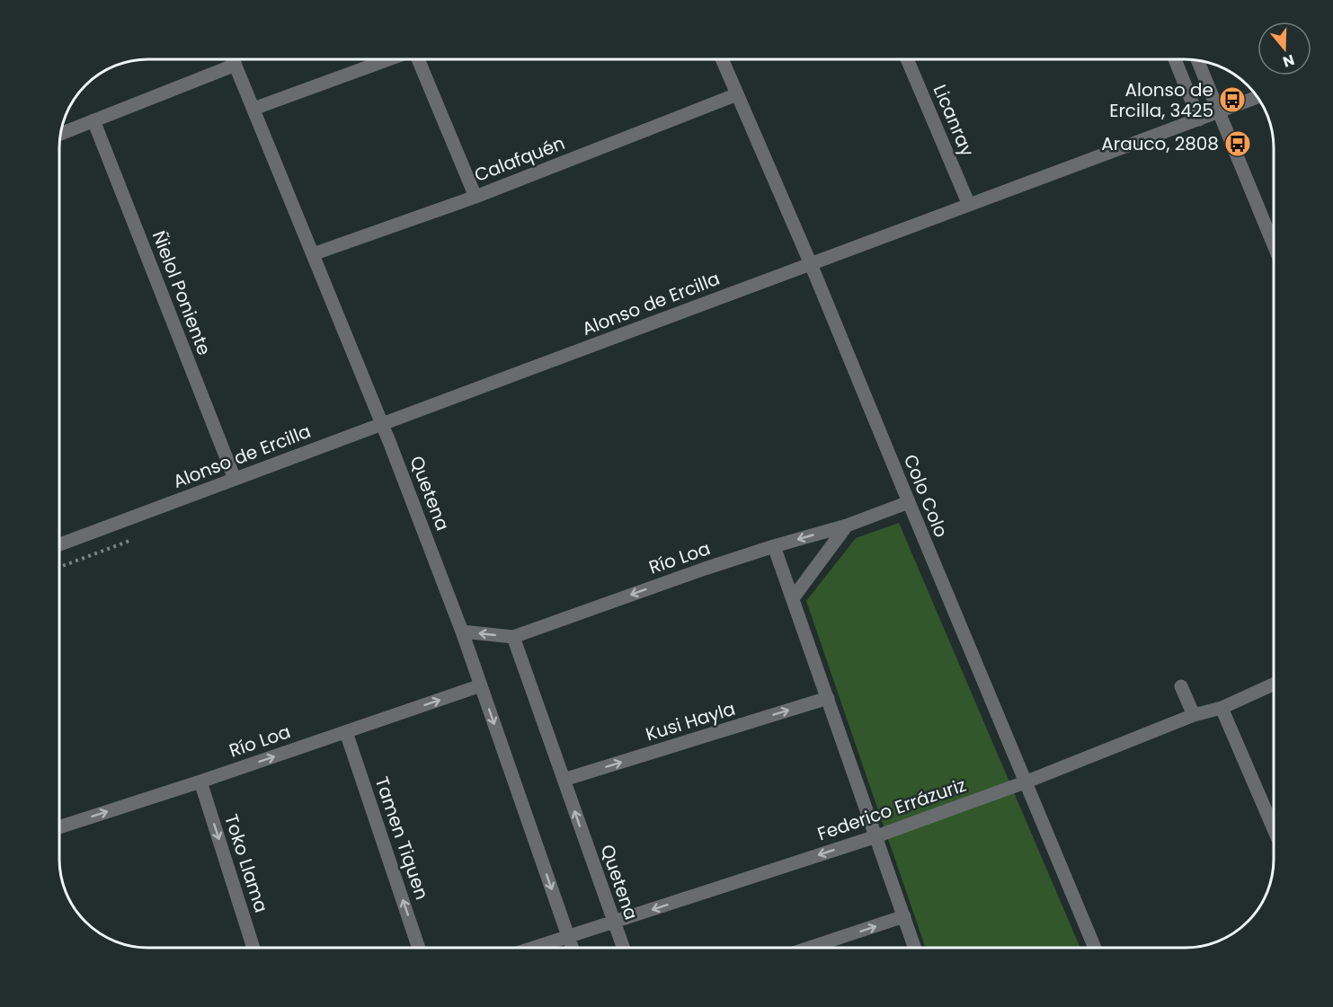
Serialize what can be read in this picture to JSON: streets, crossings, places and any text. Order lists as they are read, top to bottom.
{
  "streets": {
    "street": [
      "Licanray",
      "Calafquén",
      "Ñielol Poniente",
      "Alonso de Ercilla",
      "Quetena",
      "Colo Colo",
      "Río Loa",
      "Kusi Hayla",
      "Federico Errázuriz",
      "Tamen Tiquen",
      "Toko Llama"
    ]
  },
  "crossings": [
    ["Licanray", "Alonso de Ercilla"],
    ["Calafquén", "Quetena"],
    ["Calafquén", "Colo Colo"],
    ["Ñielol Poniente", "Alonso de Ercilla"],
    ["Alonso de Ercilla", "Quetena"],
    ["Alonso de Ercilla", "Colo Colo"],
    ["Quetena", "Río Loa"],
    ["Quetena", "Kusi Hayla"],
    ["Quetena", "Federico Errázuriz"],
    ["Colo Colo", "Río Loa"],
    ["Colo Colo", "Federico Errázuriz"],
    ["Río Loa", "Tamen Tiquen"],
    ["Río Loa", "Toko Llama"]
  ],
  "one_way": ["Kusi Hayla", "Tamen Tiquen", "Toko Llama"],
  "places": {
    "bus stop": ["Alonso de Ercilla, 3425", "Arauco, 2808"]
  },
  "north": "bottom"
}
